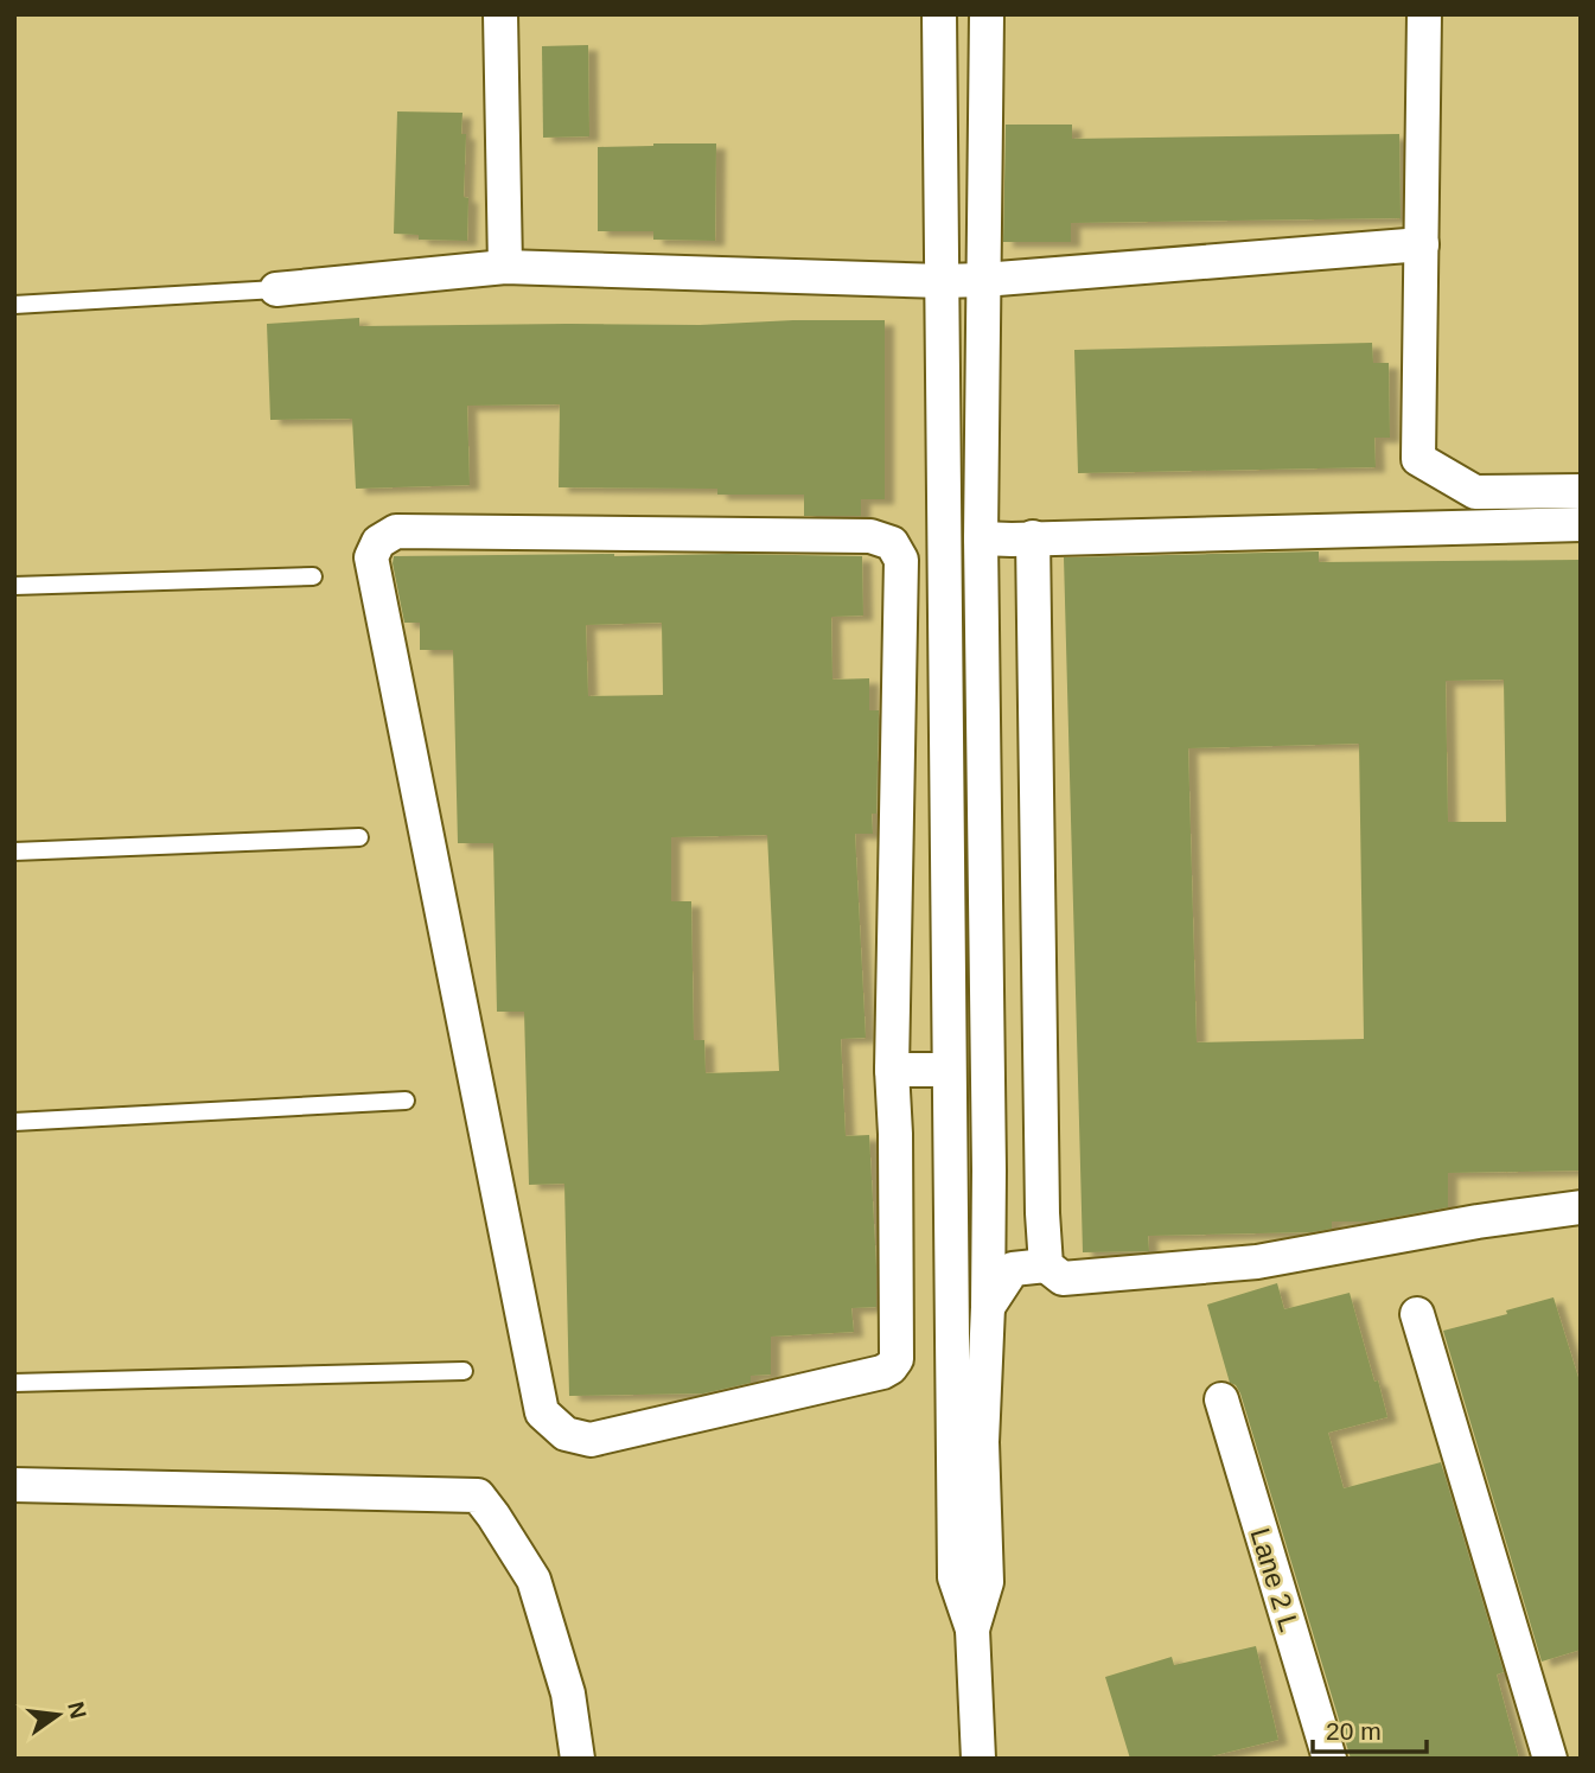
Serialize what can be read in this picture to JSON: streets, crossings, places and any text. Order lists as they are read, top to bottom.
{
  "streets": {
    "street": ["Lane 2 L"]
  },
  "scale_bar": "20 m",
  "north": "right"
}
